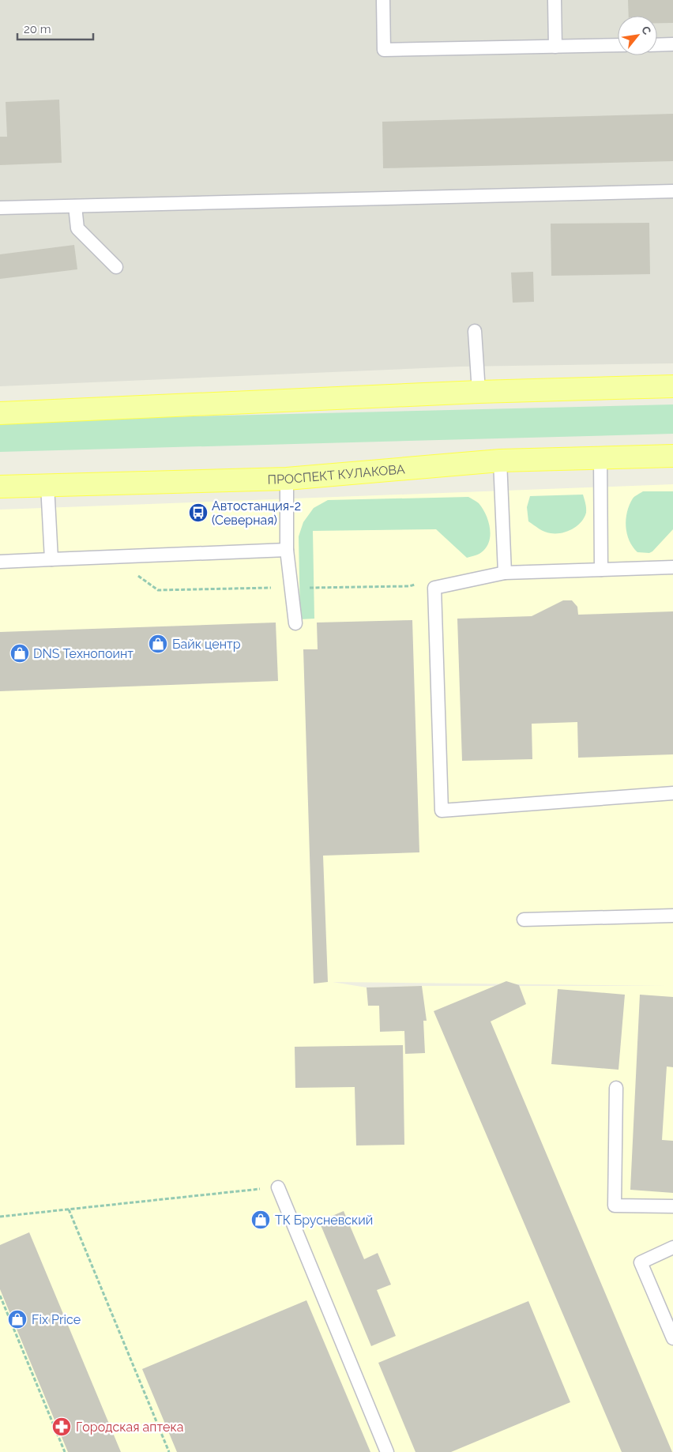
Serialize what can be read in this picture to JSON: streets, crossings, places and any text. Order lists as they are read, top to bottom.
{
  "streets": {
    "main road": ["ПРОСПЕКТ КУЛАКОВА"]
  },
  "places": {
    "bus stop": ["Автостанция-2 (Северная)"],
    "shop": [
      "Байк центр",
      "DNS Технопоинт",
      "ТК Брусневский",
      "Fix Price"
    ],
    "pharmacy": ["Городская аптека"]
  },
  "scale_bar": "20 m",
  "north": "top right"
}
